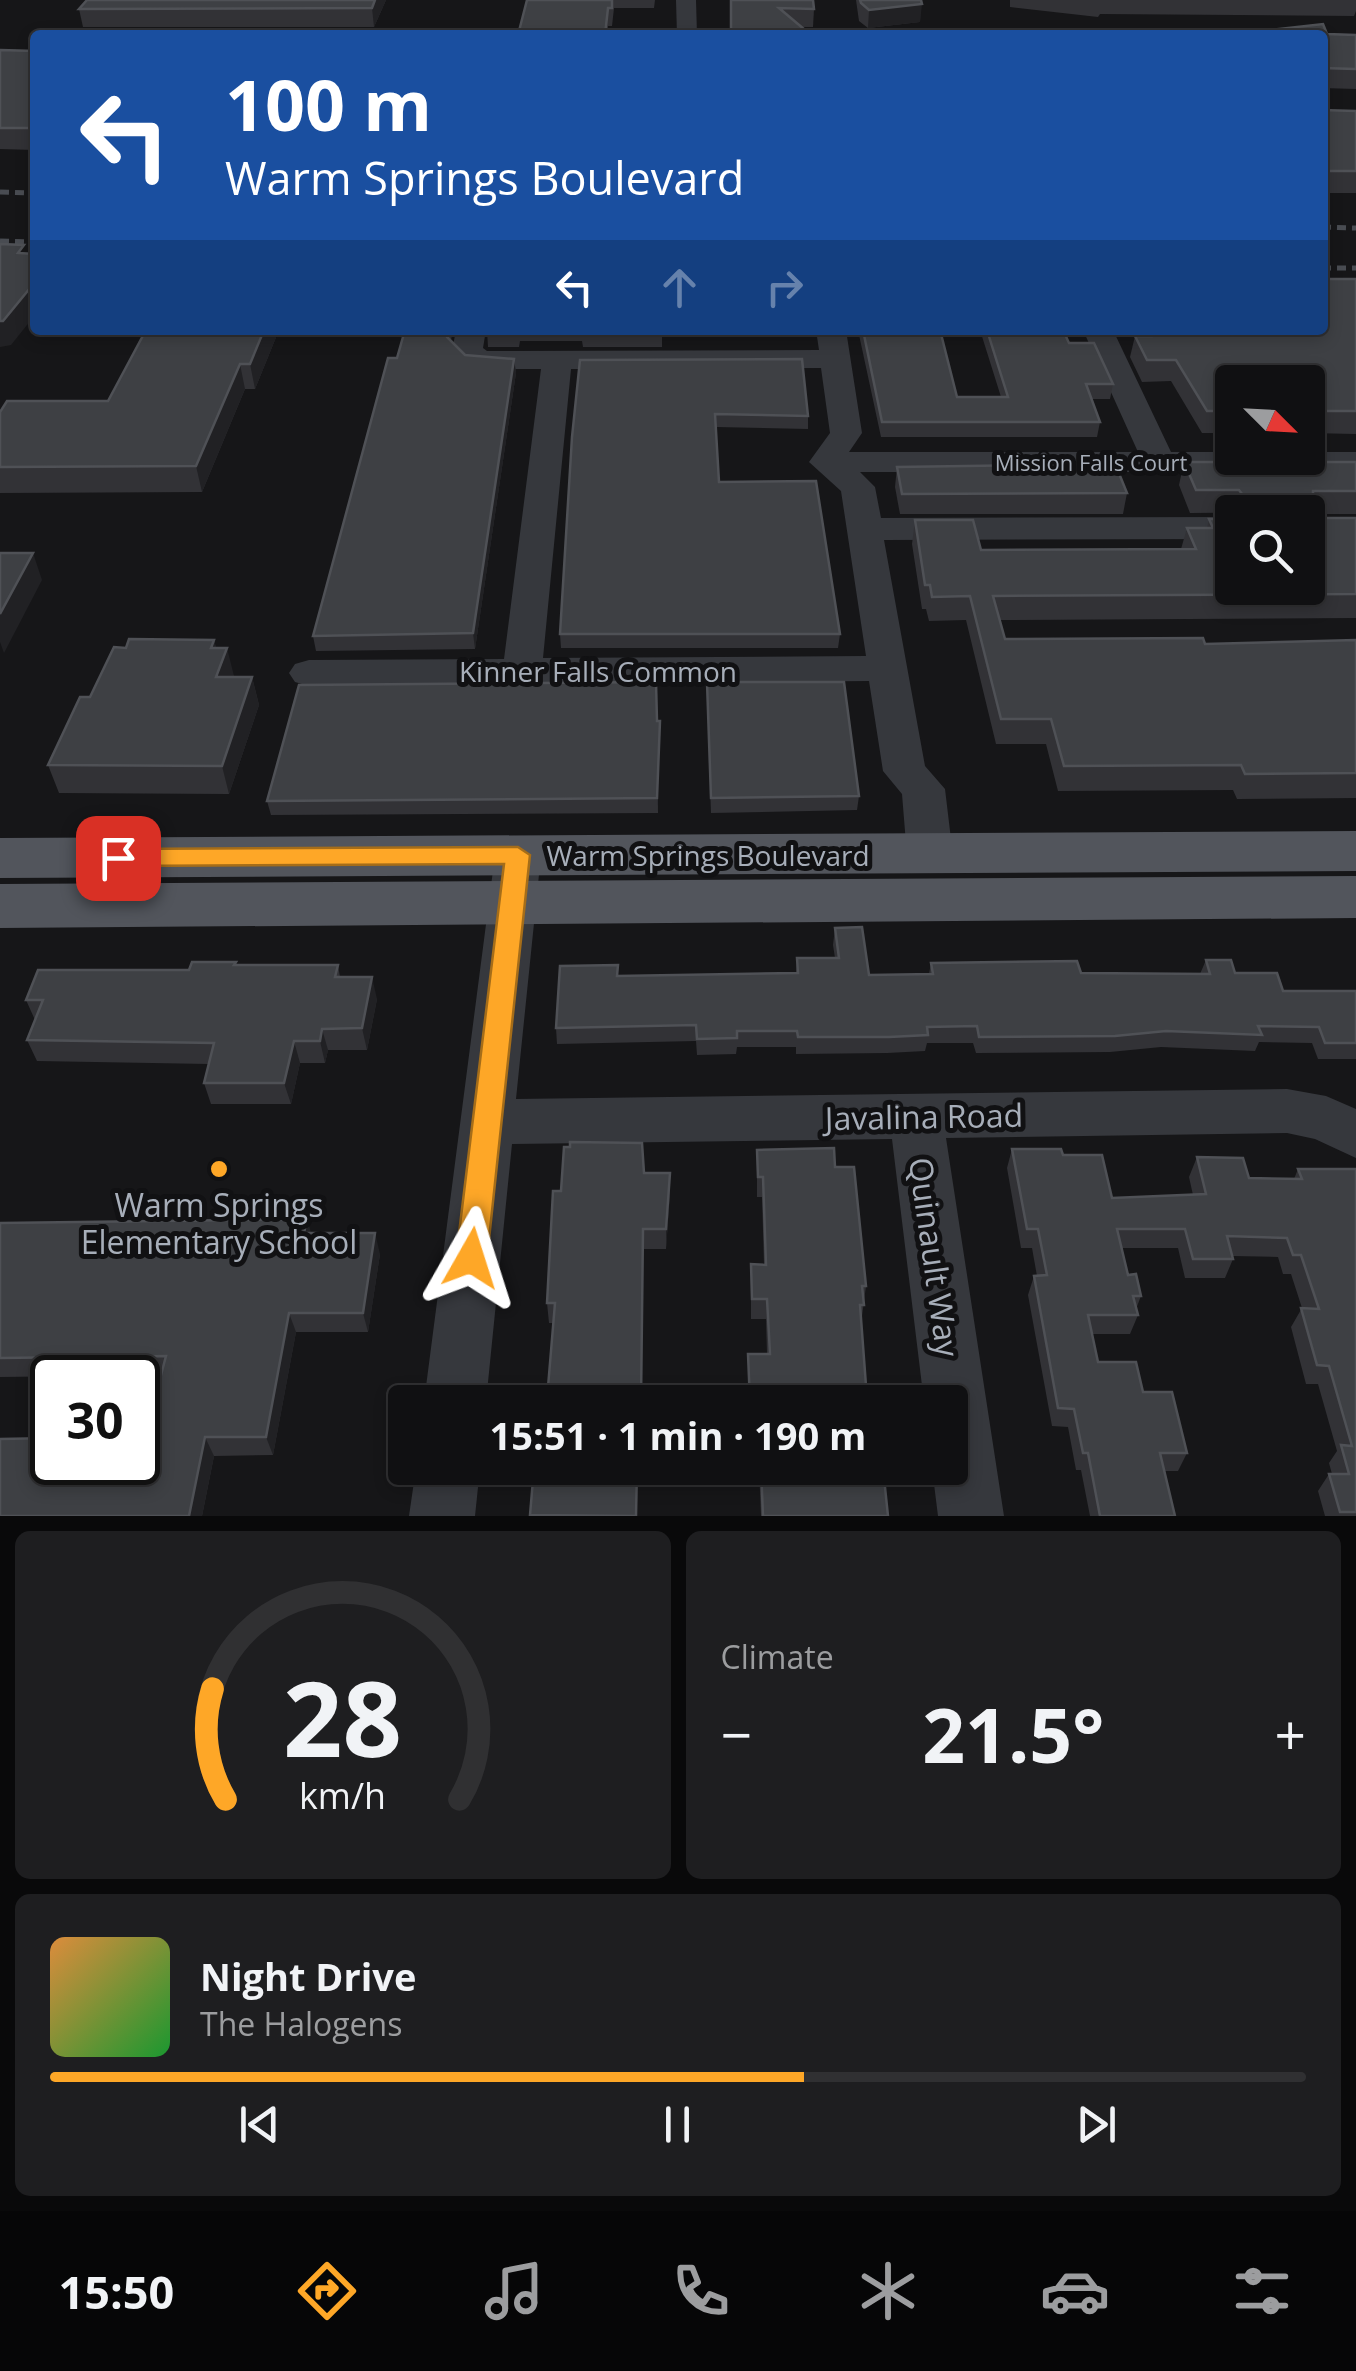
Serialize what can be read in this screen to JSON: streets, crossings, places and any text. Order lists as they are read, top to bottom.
{
  "streets": {
    "main road": ["Warm Springs Boulevard"],
    "street": [
      "Mission Falls Court",
      "Kinner Falls Common",
      "Javalina Road",
      "Quinault Way"
    ]
  },
  "crossings": [
    ["Javalina Road", "Quinault Way"]
  ],
  "places": ["Warm Springs Elementary School"],
  "north": "bottom right",
  "page": {
    "turn": ["100 m", "Warm Springs Boulevard"],
    "limit": "30",
    "trip": "15:51 · 1 min · 190 m",
    "tile": "Climate",
    "heat": ["−", "21.5°", "+"],
    "song": ["Night Drive", "The Halogens"],
    "tabs": "15:50",
    "gauge": ["28", "km/h"]
  }
}
